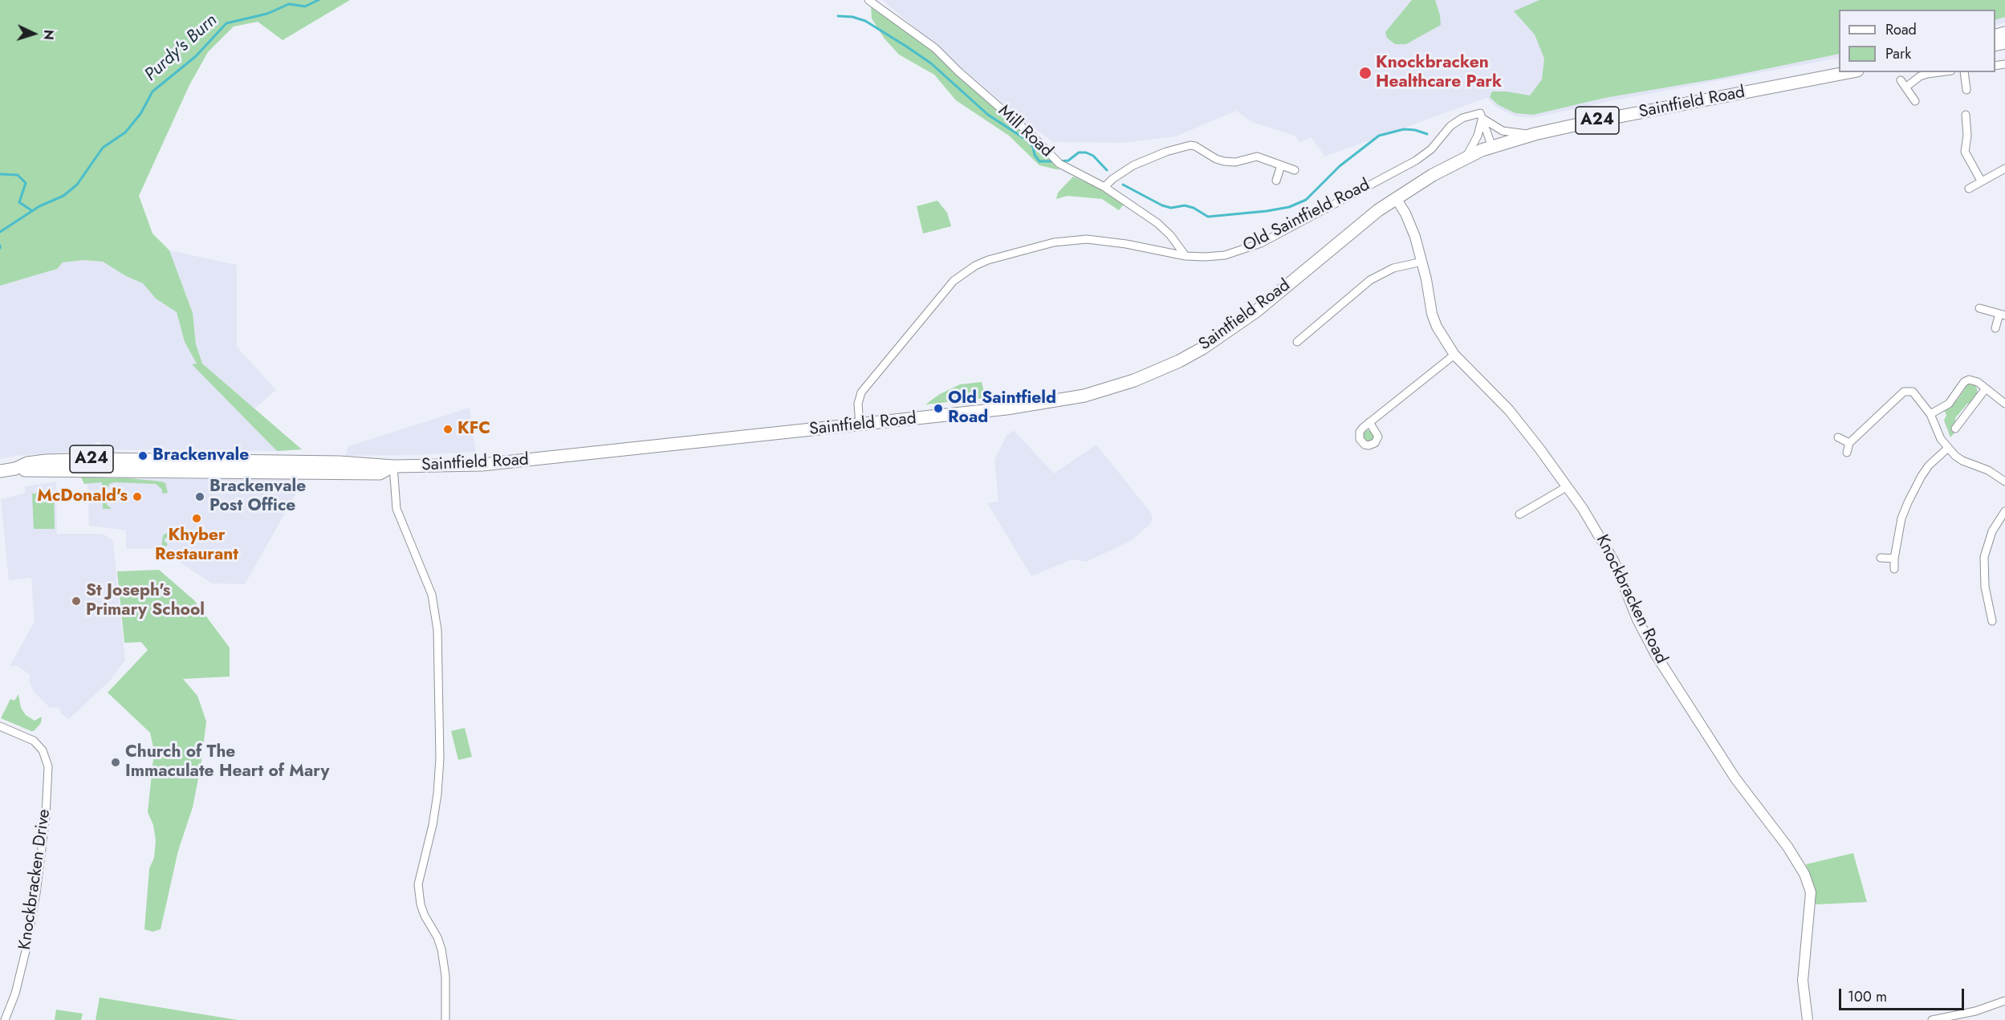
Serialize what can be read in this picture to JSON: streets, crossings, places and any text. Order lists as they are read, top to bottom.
{
  "streets": {
    "highway": ["Saintfield Road", "A24"],
    "street": [
      "Mill Road",
      "Old Saintfield Road",
      "Knockbracken Road",
      "Knockbracken Drive"
    ]
  },
  "crossings": [
    ["Saintfield Road", "Old Saintfield Road"],
    ["Saintfield Road", "Knockbracken Road"],
    ["Mill Road", "Old Saintfield Road"]
  ],
  "water": ["Purdy's Burn"],
  "places": [
    "Knockbracken Healthcare Park",
    "Old Saintfield Road",
    "KFC",
    "Brackenvale",
    "McDonald's",
    "Brackenvale Post Office",
    "Khyber Restaurant",
    "St Joseph's Primary School",
    "Church of The Immaculate Heart of Mary"
  ],
  "legend": ["Road", "Park"],
  "scale_bar": "100 m",
  "north": "right"
}
